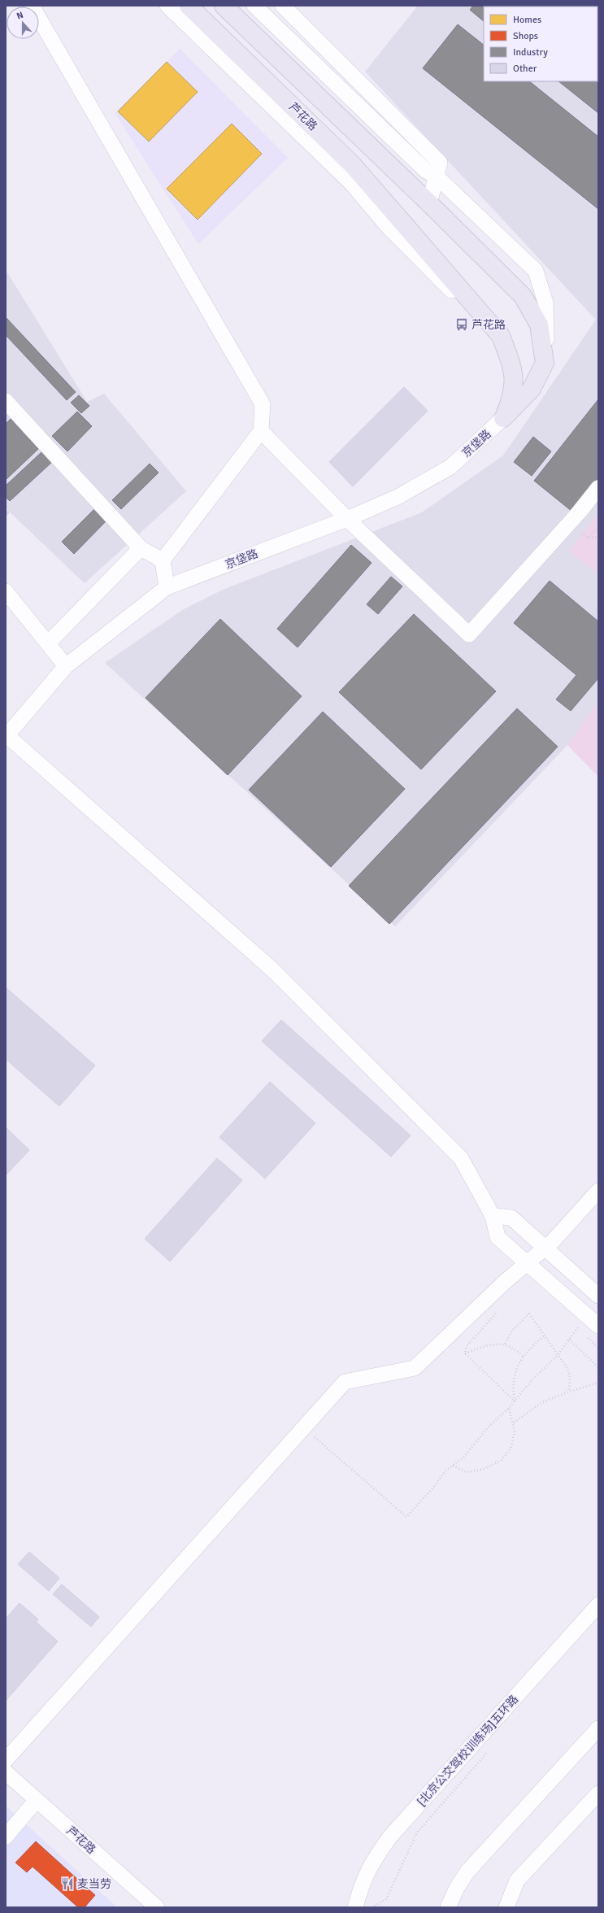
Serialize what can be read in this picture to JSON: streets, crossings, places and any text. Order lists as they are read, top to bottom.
{
  "streets": {
    "main road": ["芦花路"],
    "street": ["京垡路", "[北京公交驾校训练场]五环路"]
  },
  "crossings": [
    ["芦花路", "京垡路"]
  ],
  "places": {
    "bus stop": ["芦花路"],
    "restaurant": ["麦当劳"]
  },
  "legend": [
    "Homes",
    "Shops",
    "Industry",
    "Other"
  ],
  "north": "top"
}
